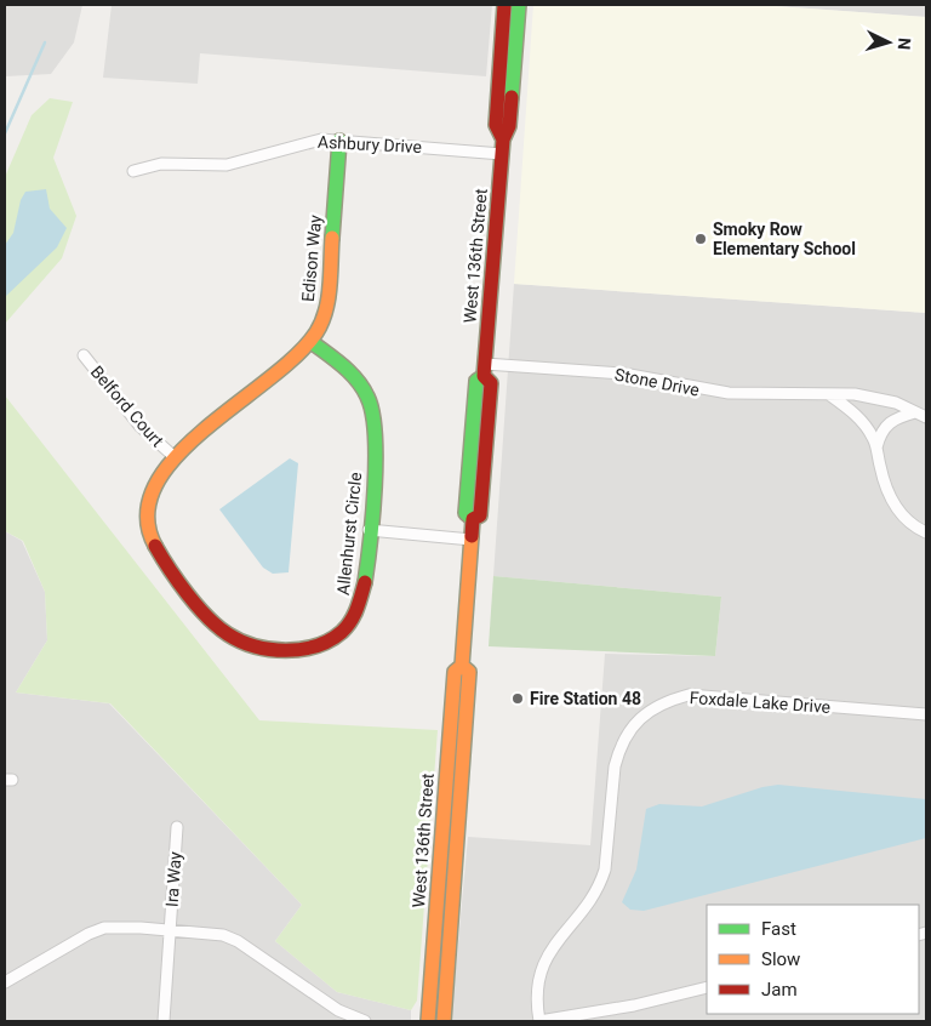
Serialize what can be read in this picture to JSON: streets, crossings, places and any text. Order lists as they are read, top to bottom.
{
  "streets": {
    "street": [
      "Ashbury Drive",
      "West 136th Street",
      "Edison Way",
      "Stone Drive",
      "Belford Court",
      "Allenhurst Circle",
      "Foxdale Lake Drive",
      "Ira Way"
    ]
  },
  "crossings": [
    ["Ashbury Drive", "West 136th Street"],
    ["Ashbury Drive", "Edison Way"],
    ["West 136th Street", "Stone Drive"],
    ["Edison Way", "Belford Court"],
    ["Edison Way", "Allenhurst Circle"],
    ["Belford Court", "Allenhurst Circle"]
  ],
  "places": ["Smoky Row Elementary School", "Fire Station 48"],
  "legend": ["Fast", "Slow", "Jam"],
  "north": "right"
}
